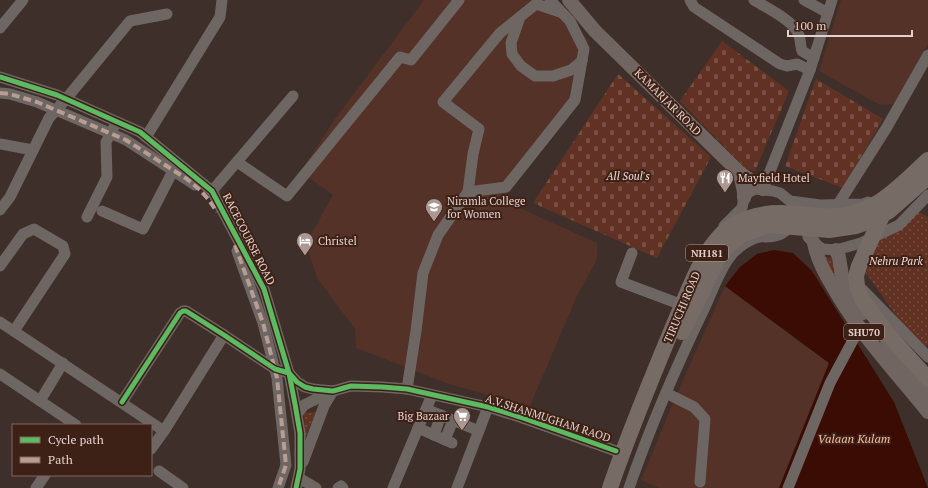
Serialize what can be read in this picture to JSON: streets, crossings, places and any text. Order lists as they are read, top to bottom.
{
  "streets": {
    "highway": ["NH181", "TIRUCHI ROAD"],
    "main road": ["KAMARJAR ROAD", "SHU70"],
    "street": ["RACECOURSE ROAD", "A.V.SHANMUGHAM RAOD"]
  },
  "crossings": [
    ["KAMARJAR ROAD", "TIRUCHI ROAD"],
    ["RACECOURSE ROAD", "A.V.SHANMUGHAM RAOD"],
    ["TIRUCHI ROAD", "SHU70"]
  ],
  "water": ["Valaan Kulam"],
  "parks": ["All Soul's", "Nehru Park"],
  "places": {
    "restaurant": ["Mayfield Hotel"],
    "school or university": ["Niramla College for Women"],
    "hotel": ["Christel"],
    "supermarket": ["Big Bazaar"]
  },
  "legend": ["Cycle path", "Path"],
  "scale_bar": "100 m"
}
